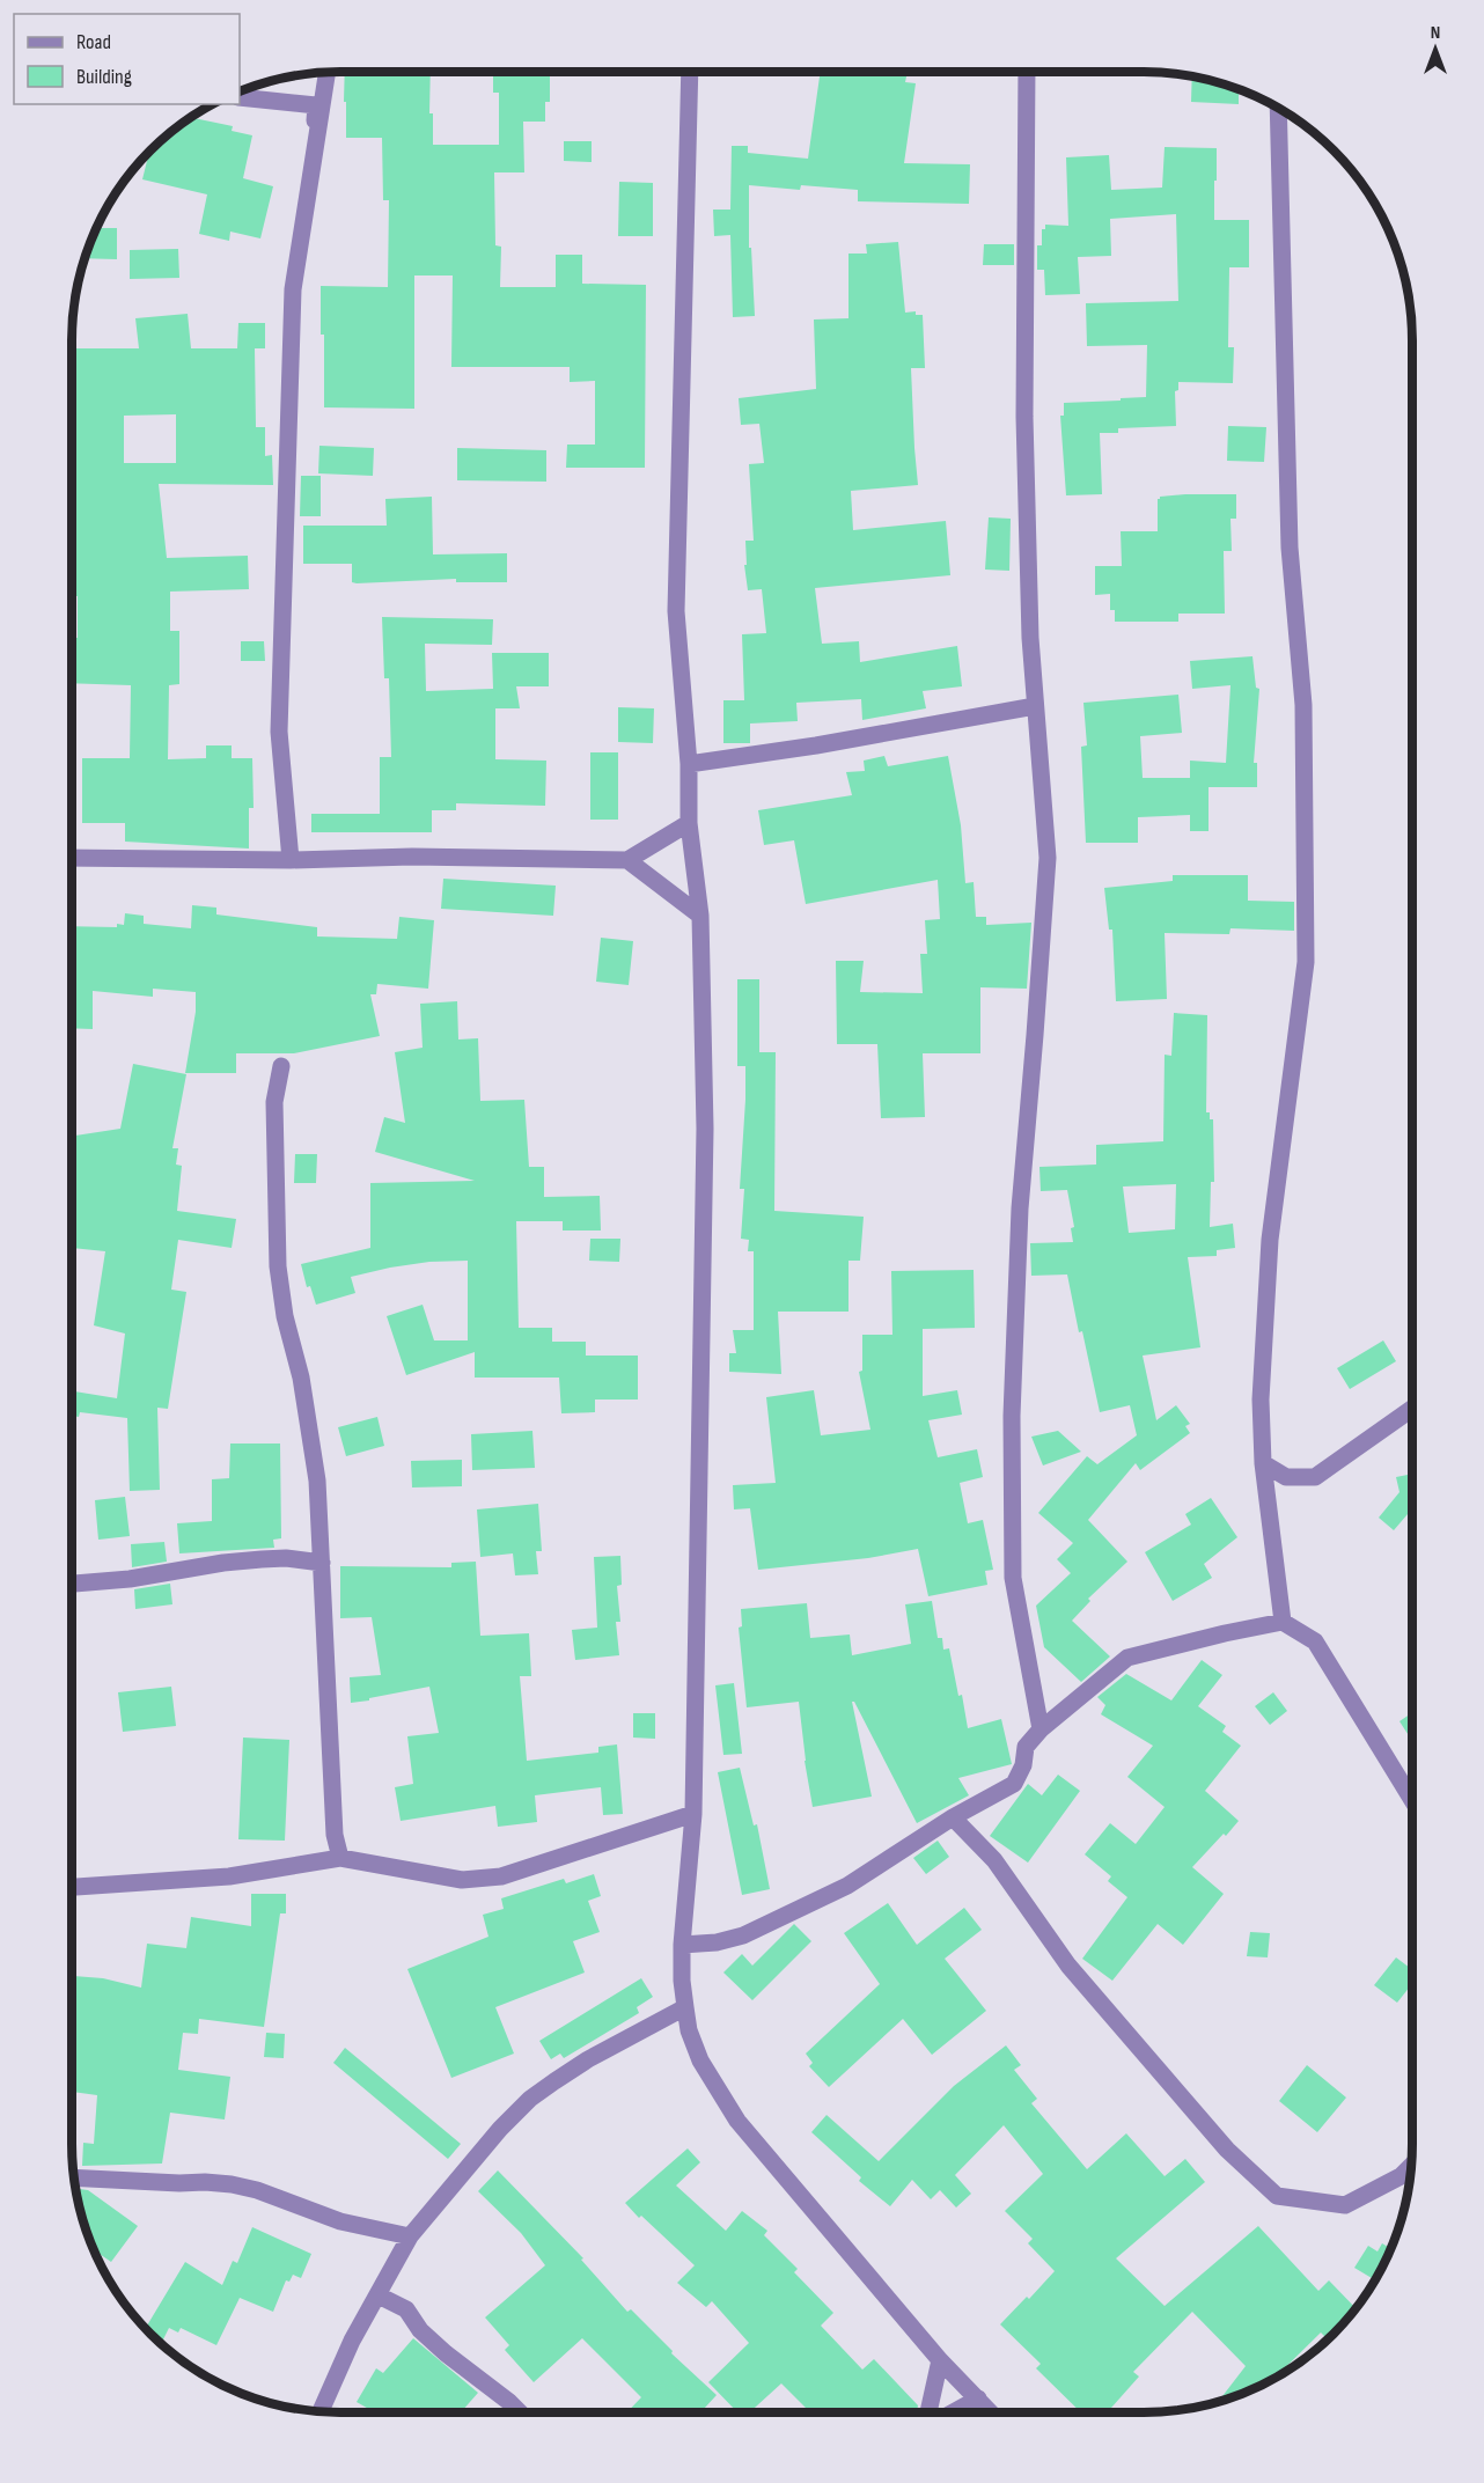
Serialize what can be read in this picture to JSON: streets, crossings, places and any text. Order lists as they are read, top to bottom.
{
  "legend": ["Road", "Building"],
  "north": "top"
}
